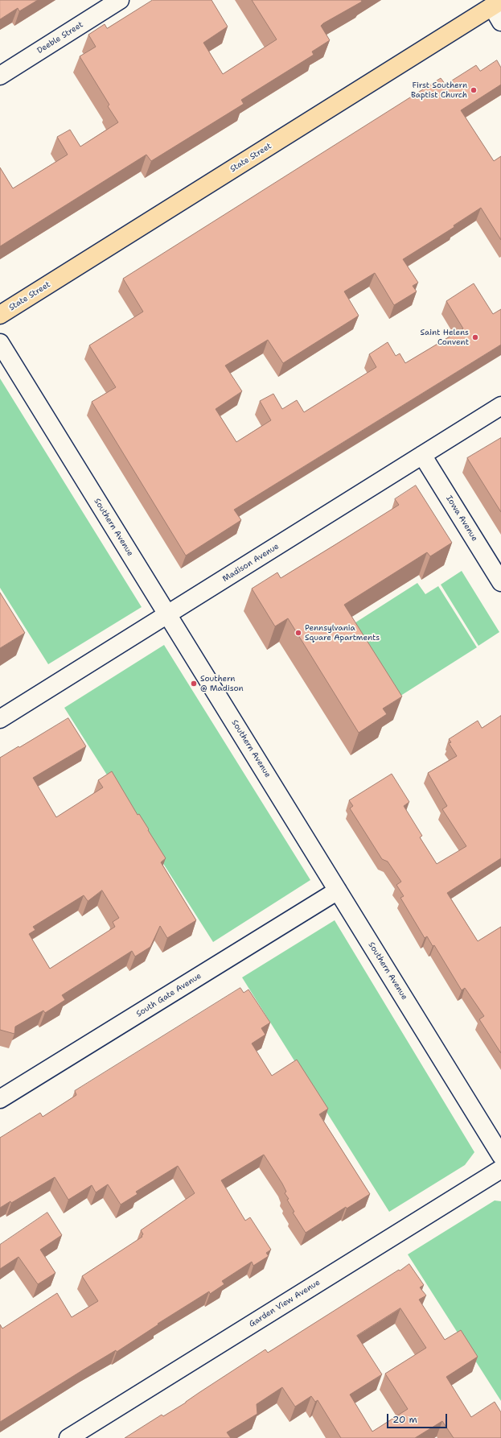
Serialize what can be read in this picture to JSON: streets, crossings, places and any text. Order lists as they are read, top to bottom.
{
  "streets": {
    "main road": ["State Street"],
    "street": [
      "Deeble Street",
      "Iowa Avenue",
      "Southern Avenue",
      "Madison Avenue",
      "South Gate Avenue",
      "Garden View Avenue"
    ]
  },
  "crossings": [
    ["Iowa Avenue", "Madison Avenue"],
    ["Southern Avenue", "Madison Avenue"],
    ["Southern Avenue", "South Gate Avenue"]
  ],
  "places": [
    "First Southern Baptist Church",
    "Saint Helens Convent",
    "Pennsylvania Square Apartments",
    "Southern @ Madison"
  ],
  "scale_bar": "20 m"
}
